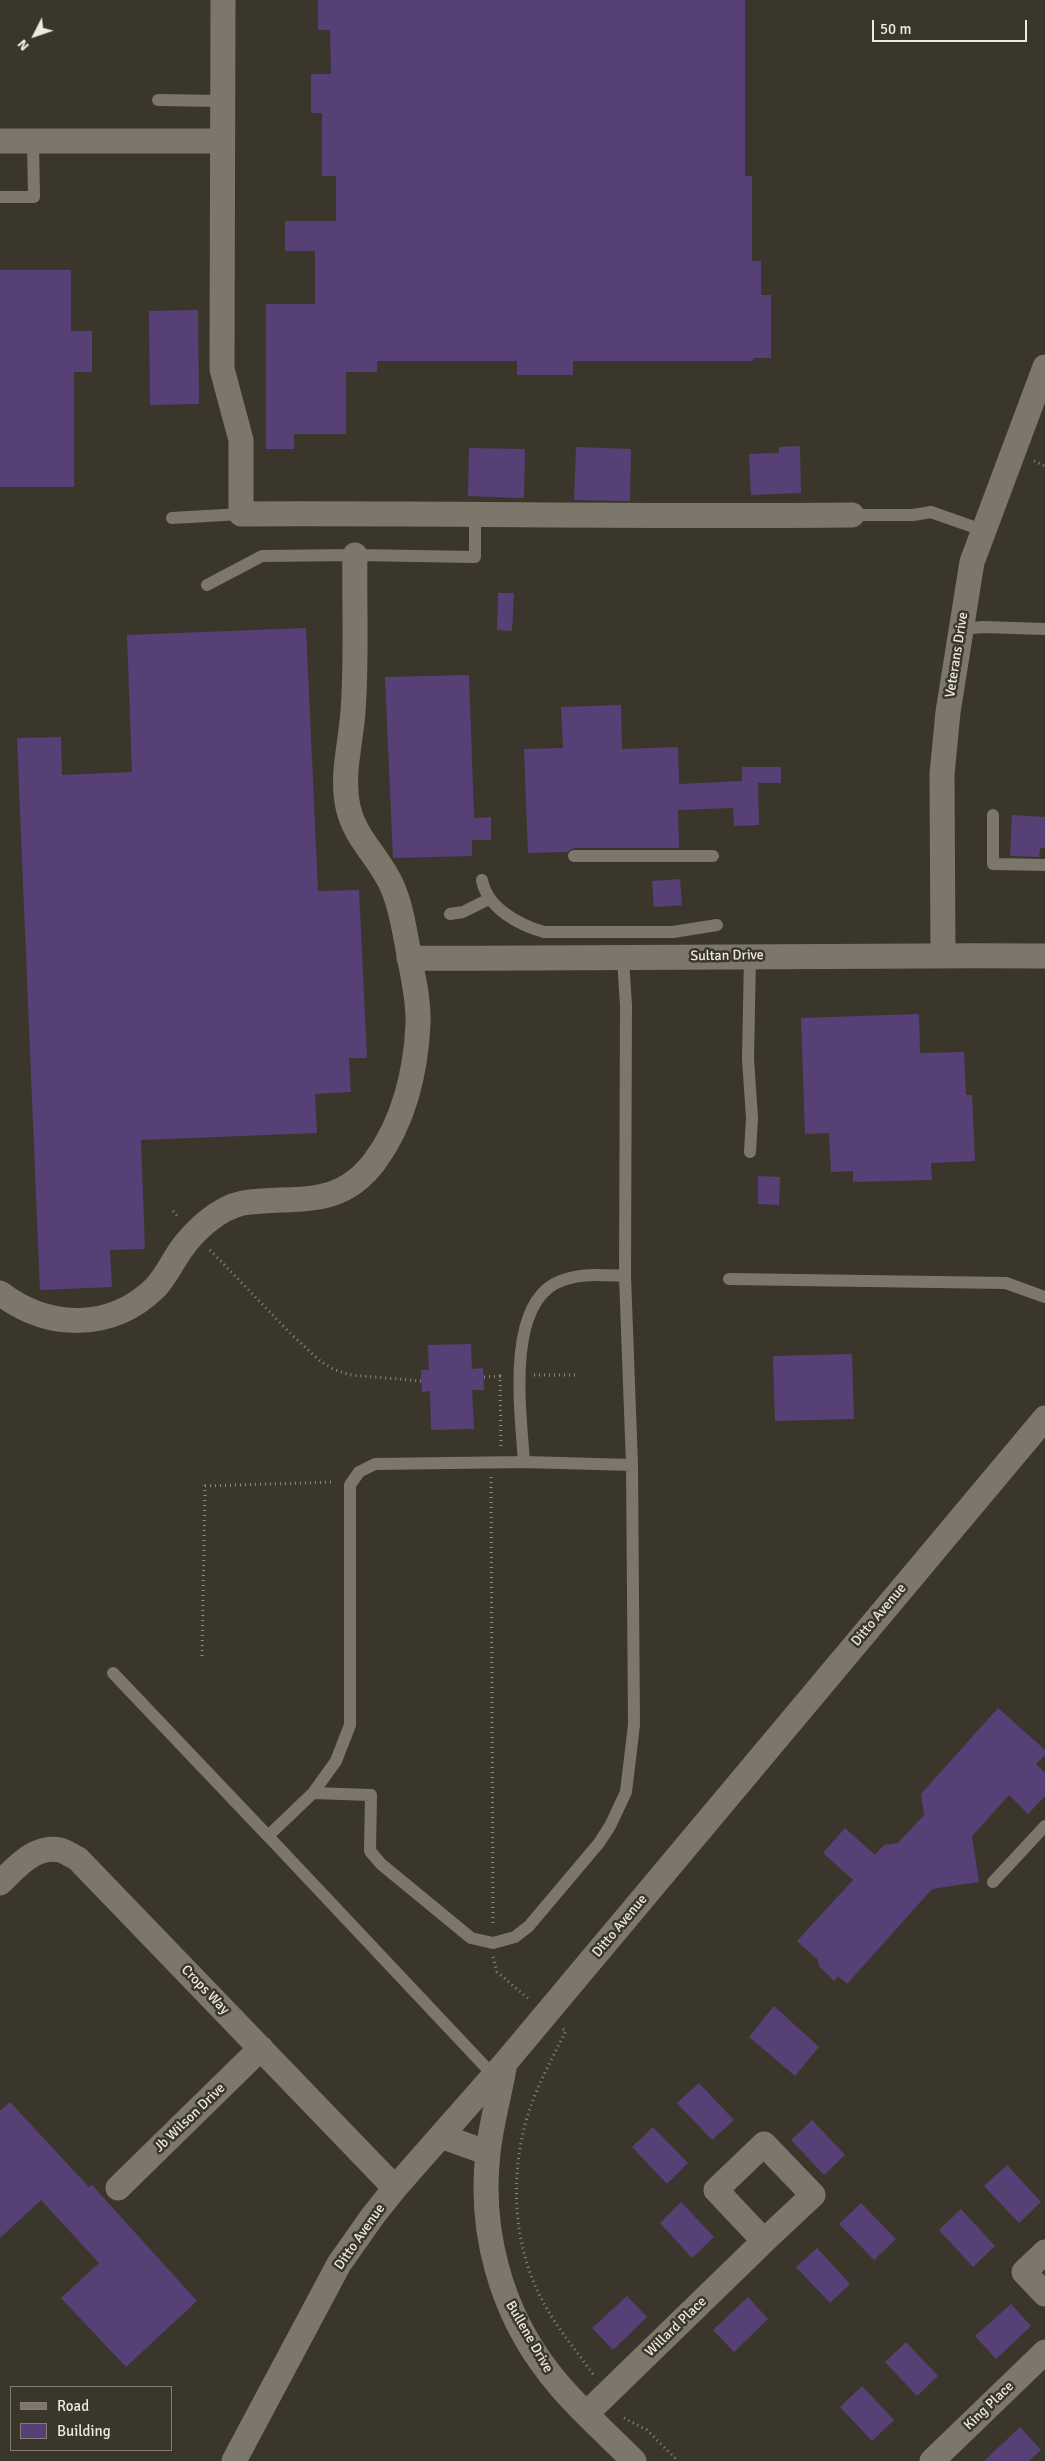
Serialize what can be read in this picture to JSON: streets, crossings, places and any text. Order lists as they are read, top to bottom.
{
  "streets": {
    "street": [
      "Veterans Drive",
      "Sultan Drive",
      "Ditto Avenue",
      "Crops Way",
      "Jb Wilson Drive",
      "Willard Place",
      "Bullene Drive",
      "King Place"
    ]
  },
  "crossings": [
    ["Veterans Drive", "Sultan Drive"],
    ["Ditto Avenue", "Crops Way"],
    ["Ditto Avenue", "Bullene Drive"],
    ["Crops Way", "Jb Wilson Drive"],
    ["Willard Place", "Bullene Drive"]
  ],
  "legend": ["Road", "Building"],
  "scale_bar": "50 m",
  "north": "bottom left"
}
